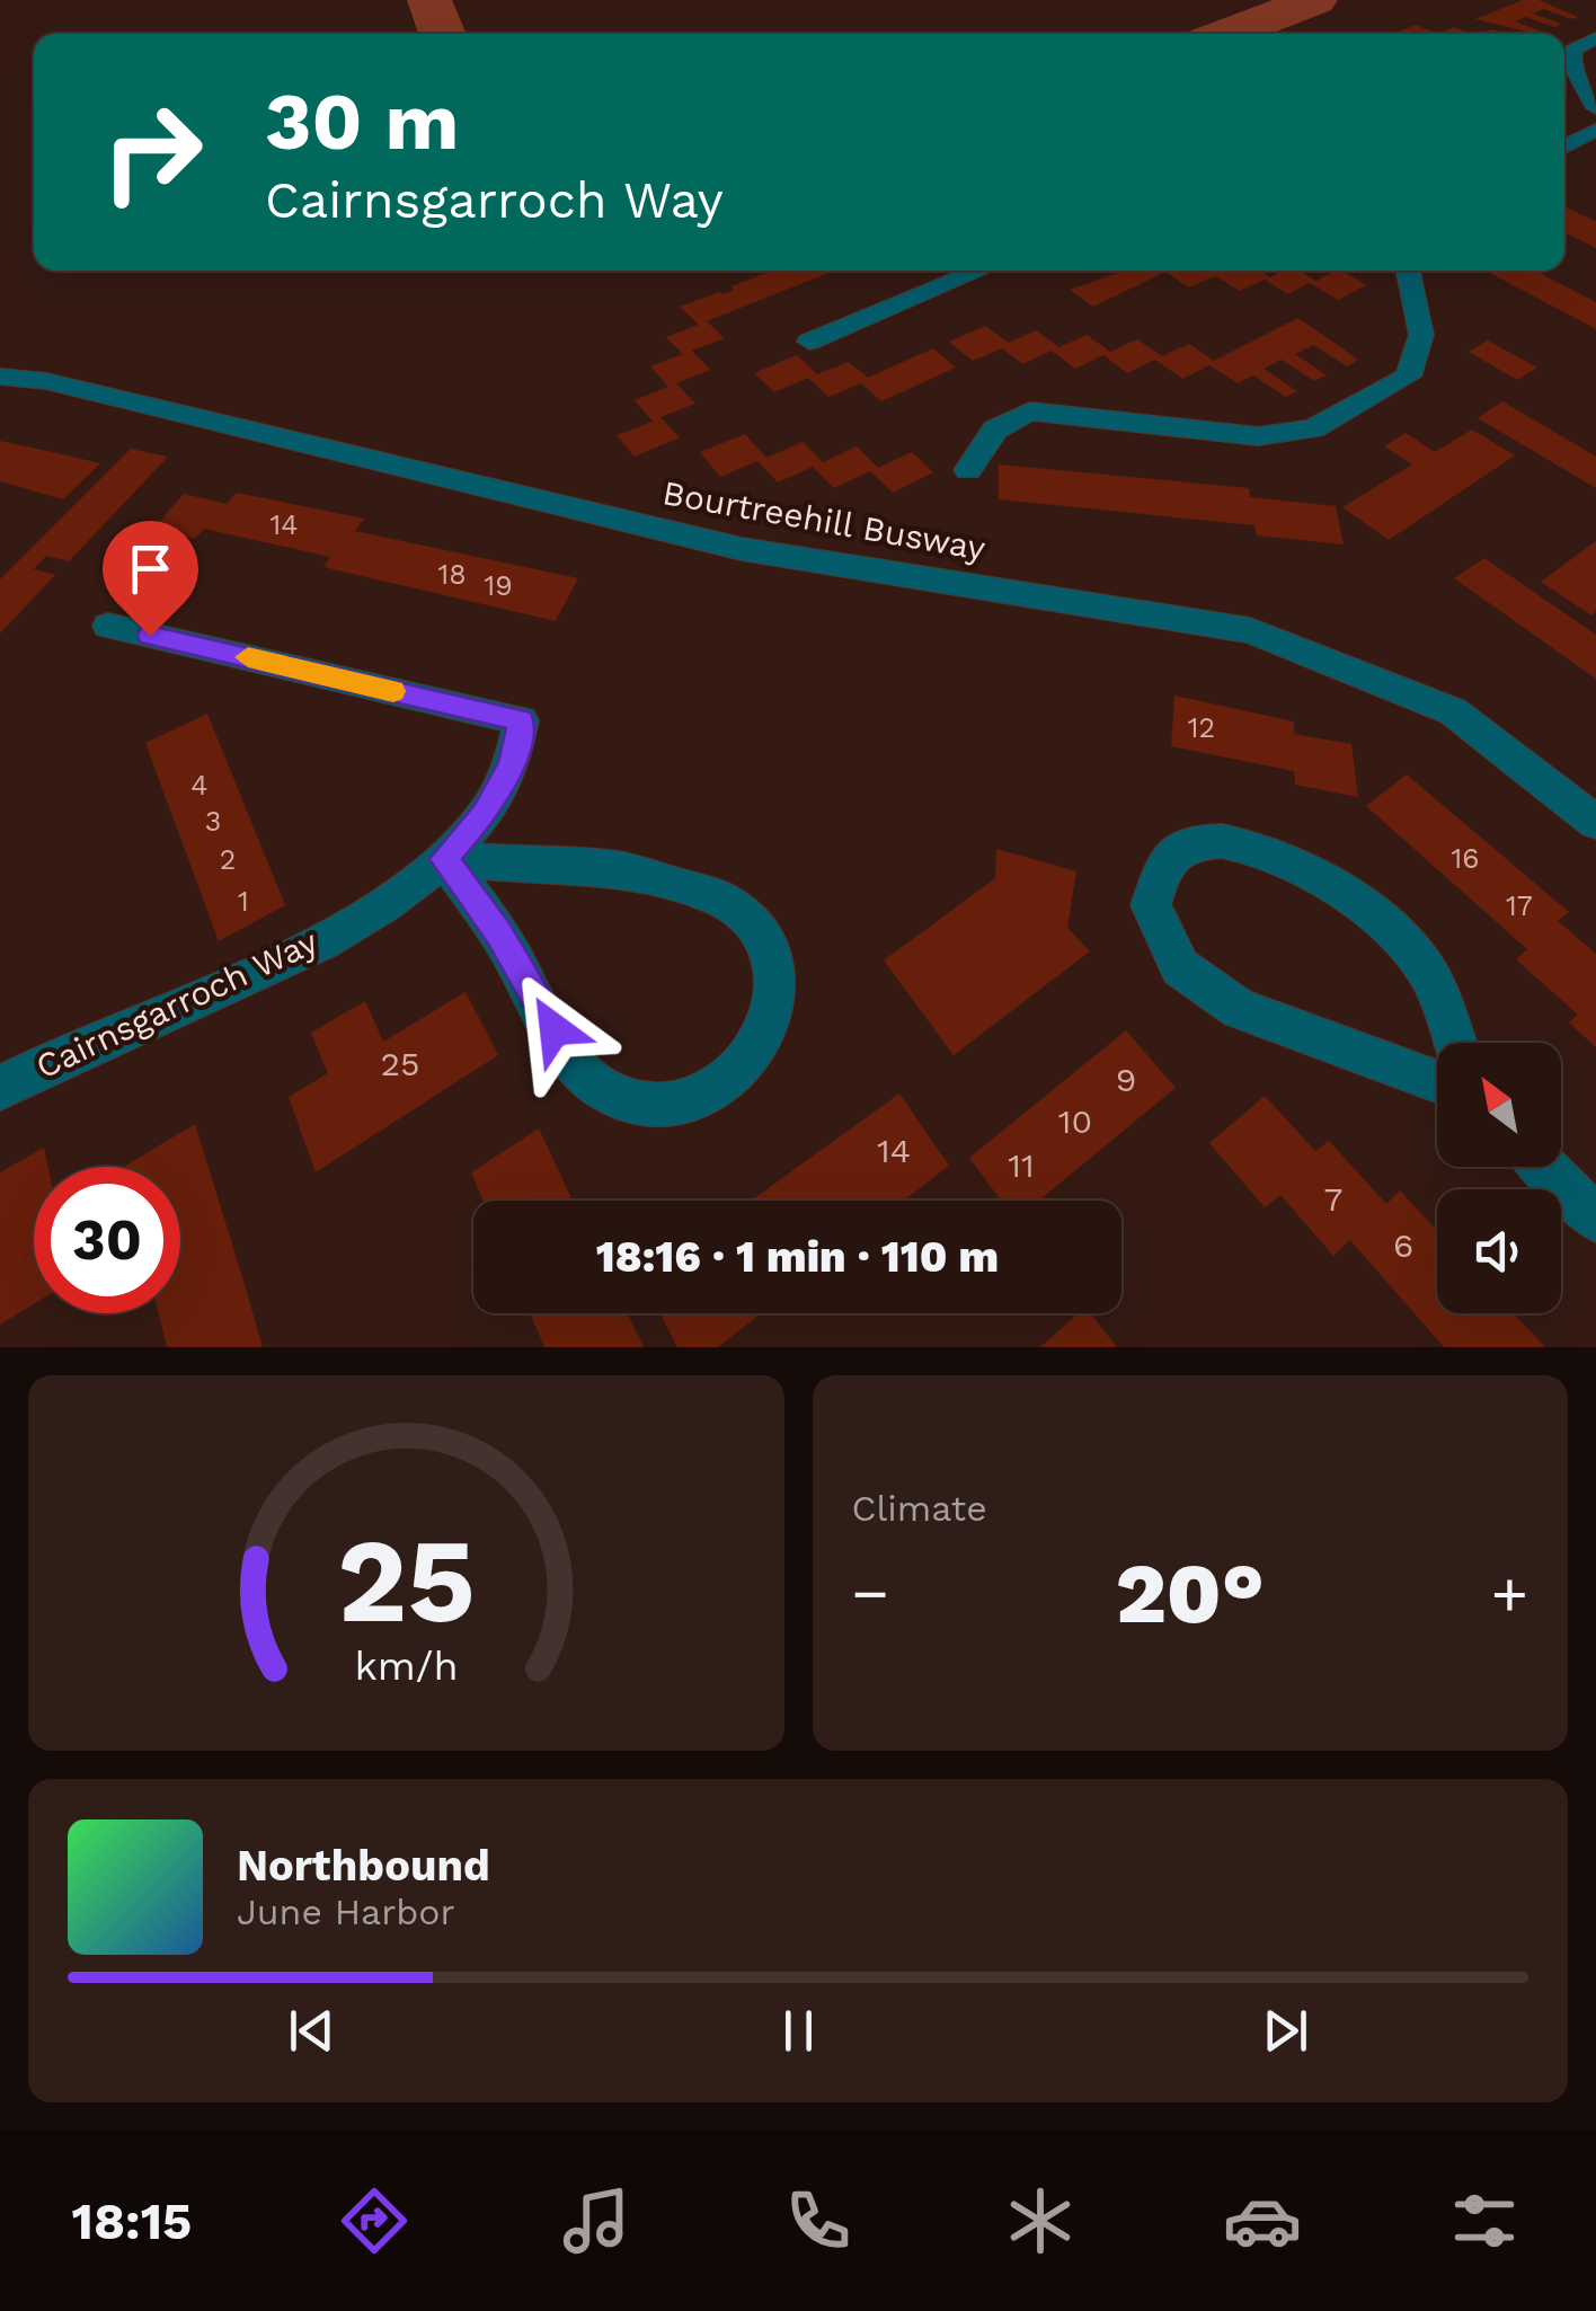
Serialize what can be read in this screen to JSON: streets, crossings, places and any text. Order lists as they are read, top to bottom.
{
  "streets": {
    "street": ["Bourtreehill Busway", "Cairnsgarroch Way"]
  },
  "house_numbers": [
    "14",
    "18",
    "19",
    "12",
    "4",
    "3",
    "16",
    "2",
    "1",
    "17",
    "25",
    "9",
    "10",
    "14",
    "11",
    "7",
    "6"
  ],
  "north": "top left",
  "page": {
    "turn": ["30 m", "Cairnsgarroch Way"],
    "limit": "30",
    "trip": "18:16 · 1 min · 110 m",
    "tile": "Climate",
    "heat": ["−", "20°", "+"],
    "song": ["Northbound", "June Harbor"],
    "tabs": "18:15",
    "gauge": ["25", "km/h"]
  }
}
